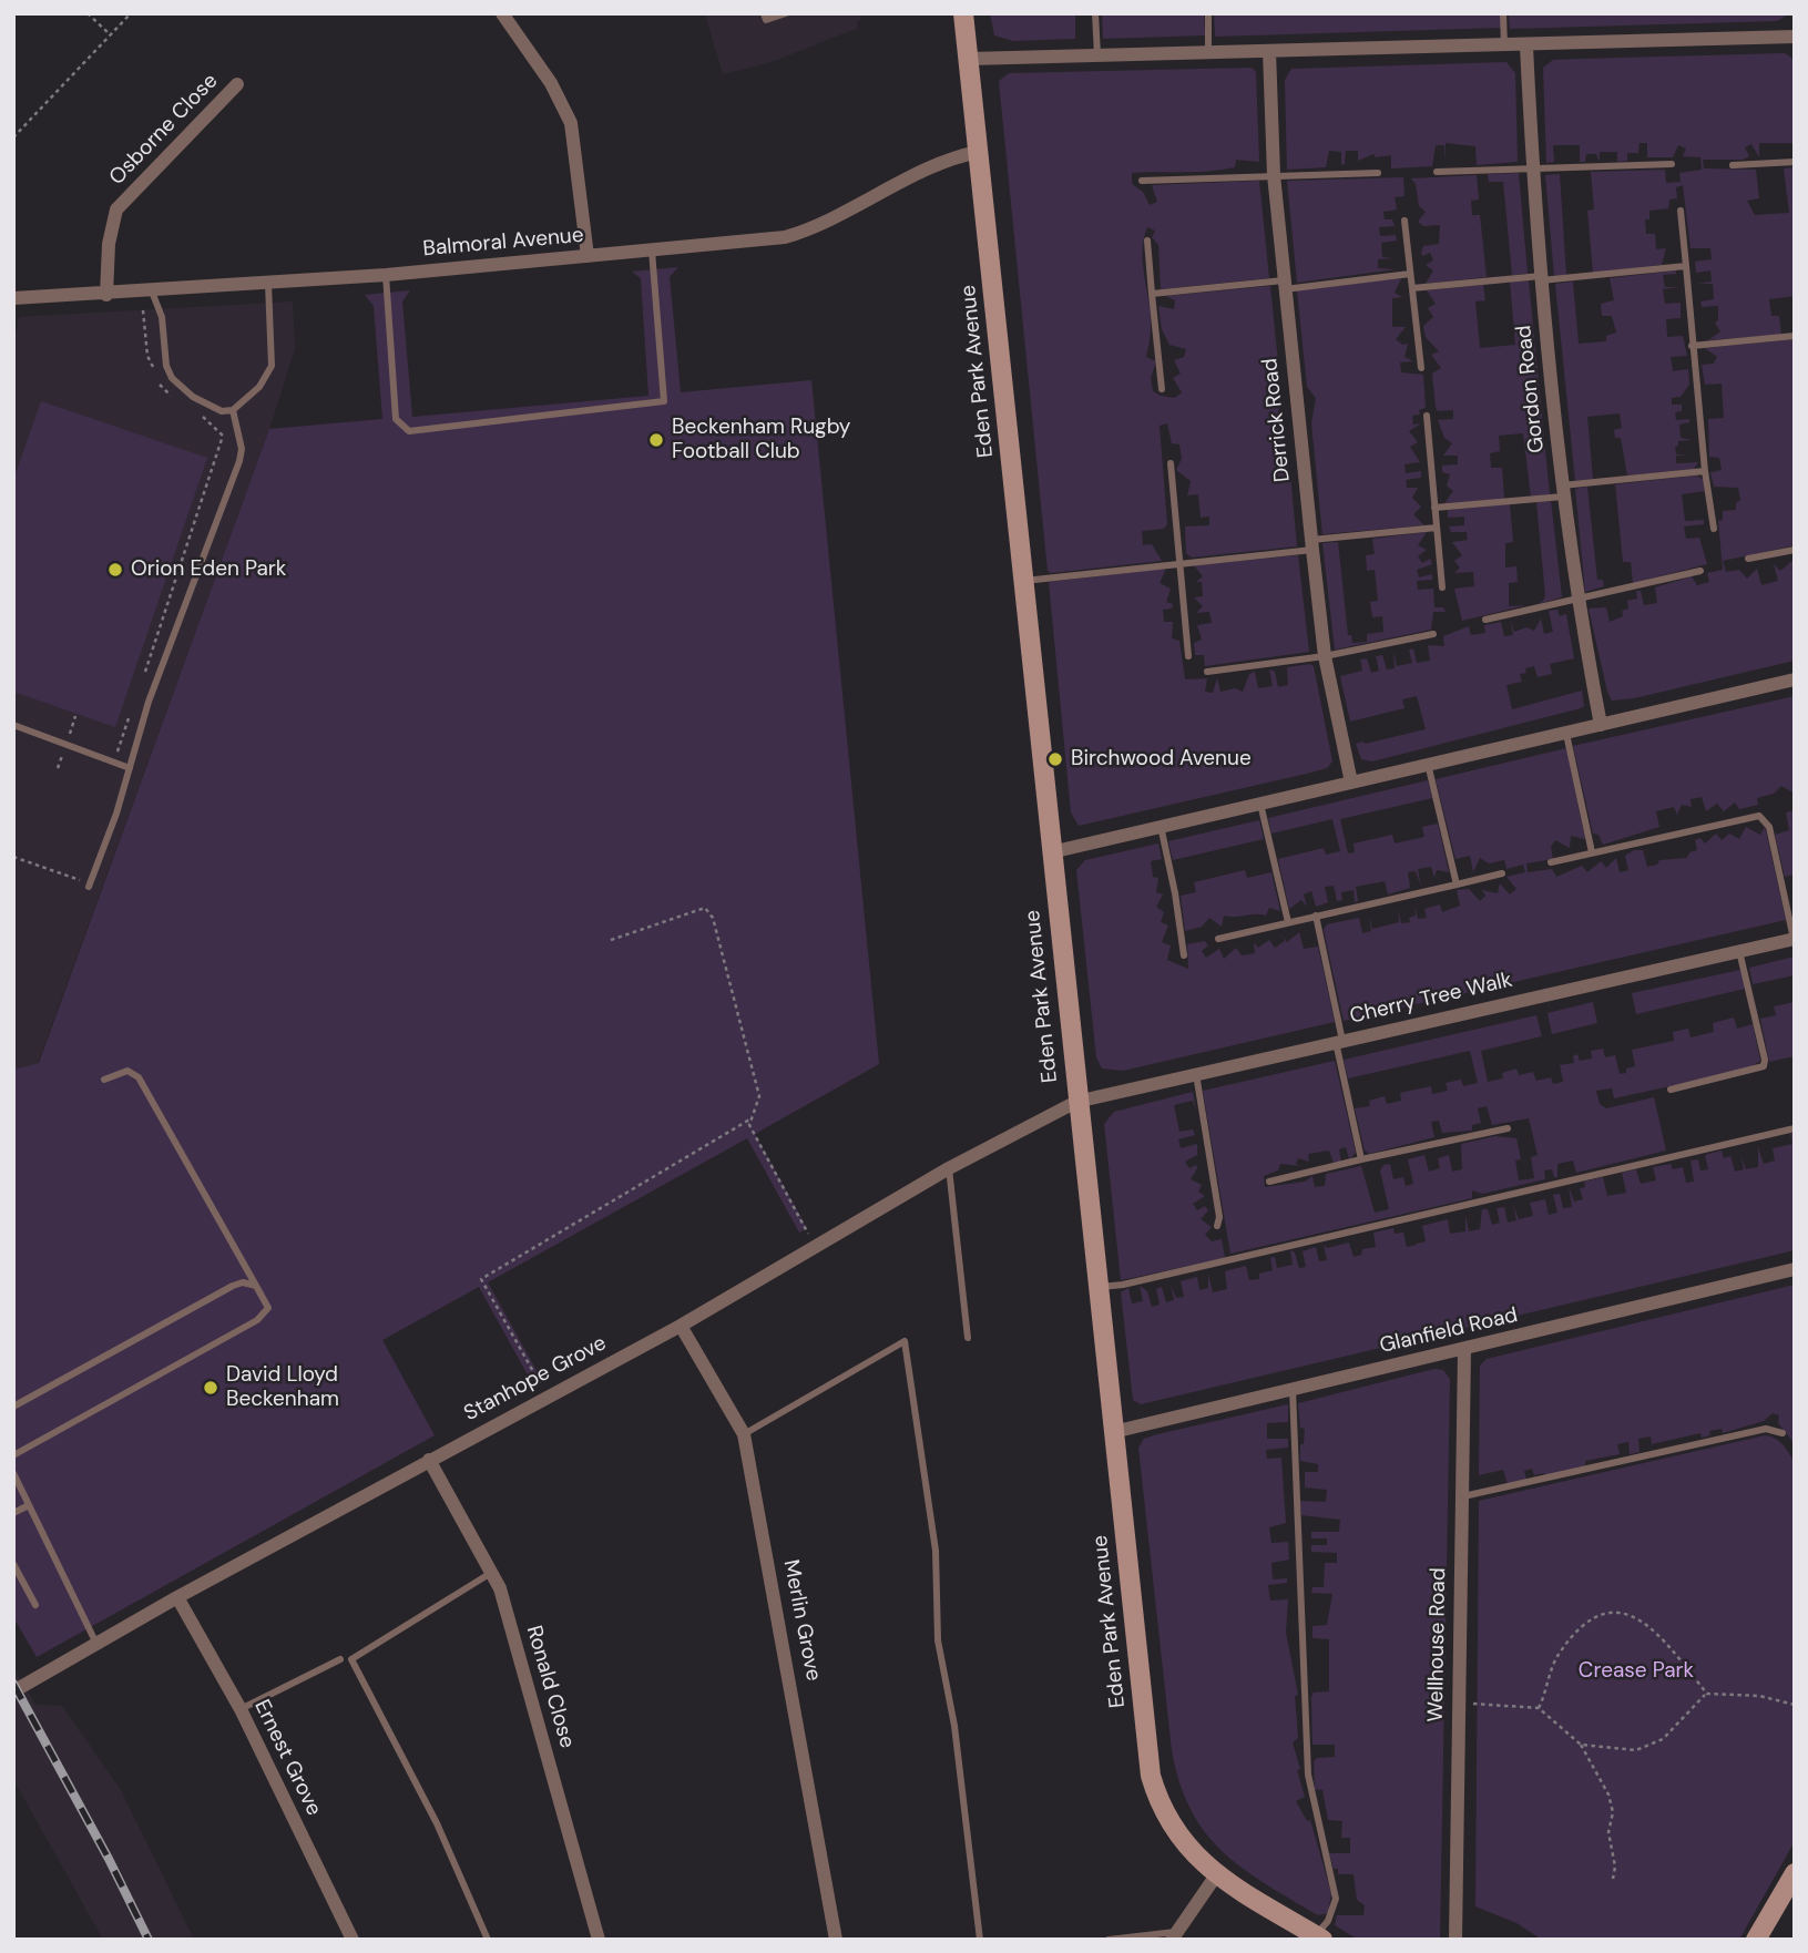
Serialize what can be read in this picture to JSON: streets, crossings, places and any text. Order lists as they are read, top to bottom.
{
  "streets": {
    "street": [
      "Osborne Close",
      "Balmoral Avenue",
      "Eden Park Avenue",
      "Gordon Road",
      "Derrick Road",
      "Cherry Tree Walk",
      "Glanfield Road",
      "Stanhope Grove",
      "Merlin Grove",
      "Wellhouse Road",
      "Ronald Close",
      "Ernest Grove"
    ]
  },
  "crossings": [
    ["Osborne Close", "Balmoral Avenue"],
    ["Balmoral Avenue", "Eden Park Avenue"],
    ["Eden Park Avenue", "Cherry Tree Walk"],
    ["Eden Park Avenue", "Glanfield Road"],
    ["Eden Park Avenue", "Stanhope Grove"],
    ["Cherry Tree Walk", "Stanhope Grove"],
    ["Glanfield Road", "Wellhouse Road"],
    ["Stanhope Grove", "Merlin Grove"],
    ["Stanhope Grove", "Ronald Close"],
    ["Stanhope Grove", "Ernest Grove"]
  ],
  "parks": ["Crease Park"],
  "places": [
    "Beckenham Rugby Football Club",
    "Orion Eden Park",
    "Birchwood Avenue",
    "David Lloyd Beckenham"
  ]
}
